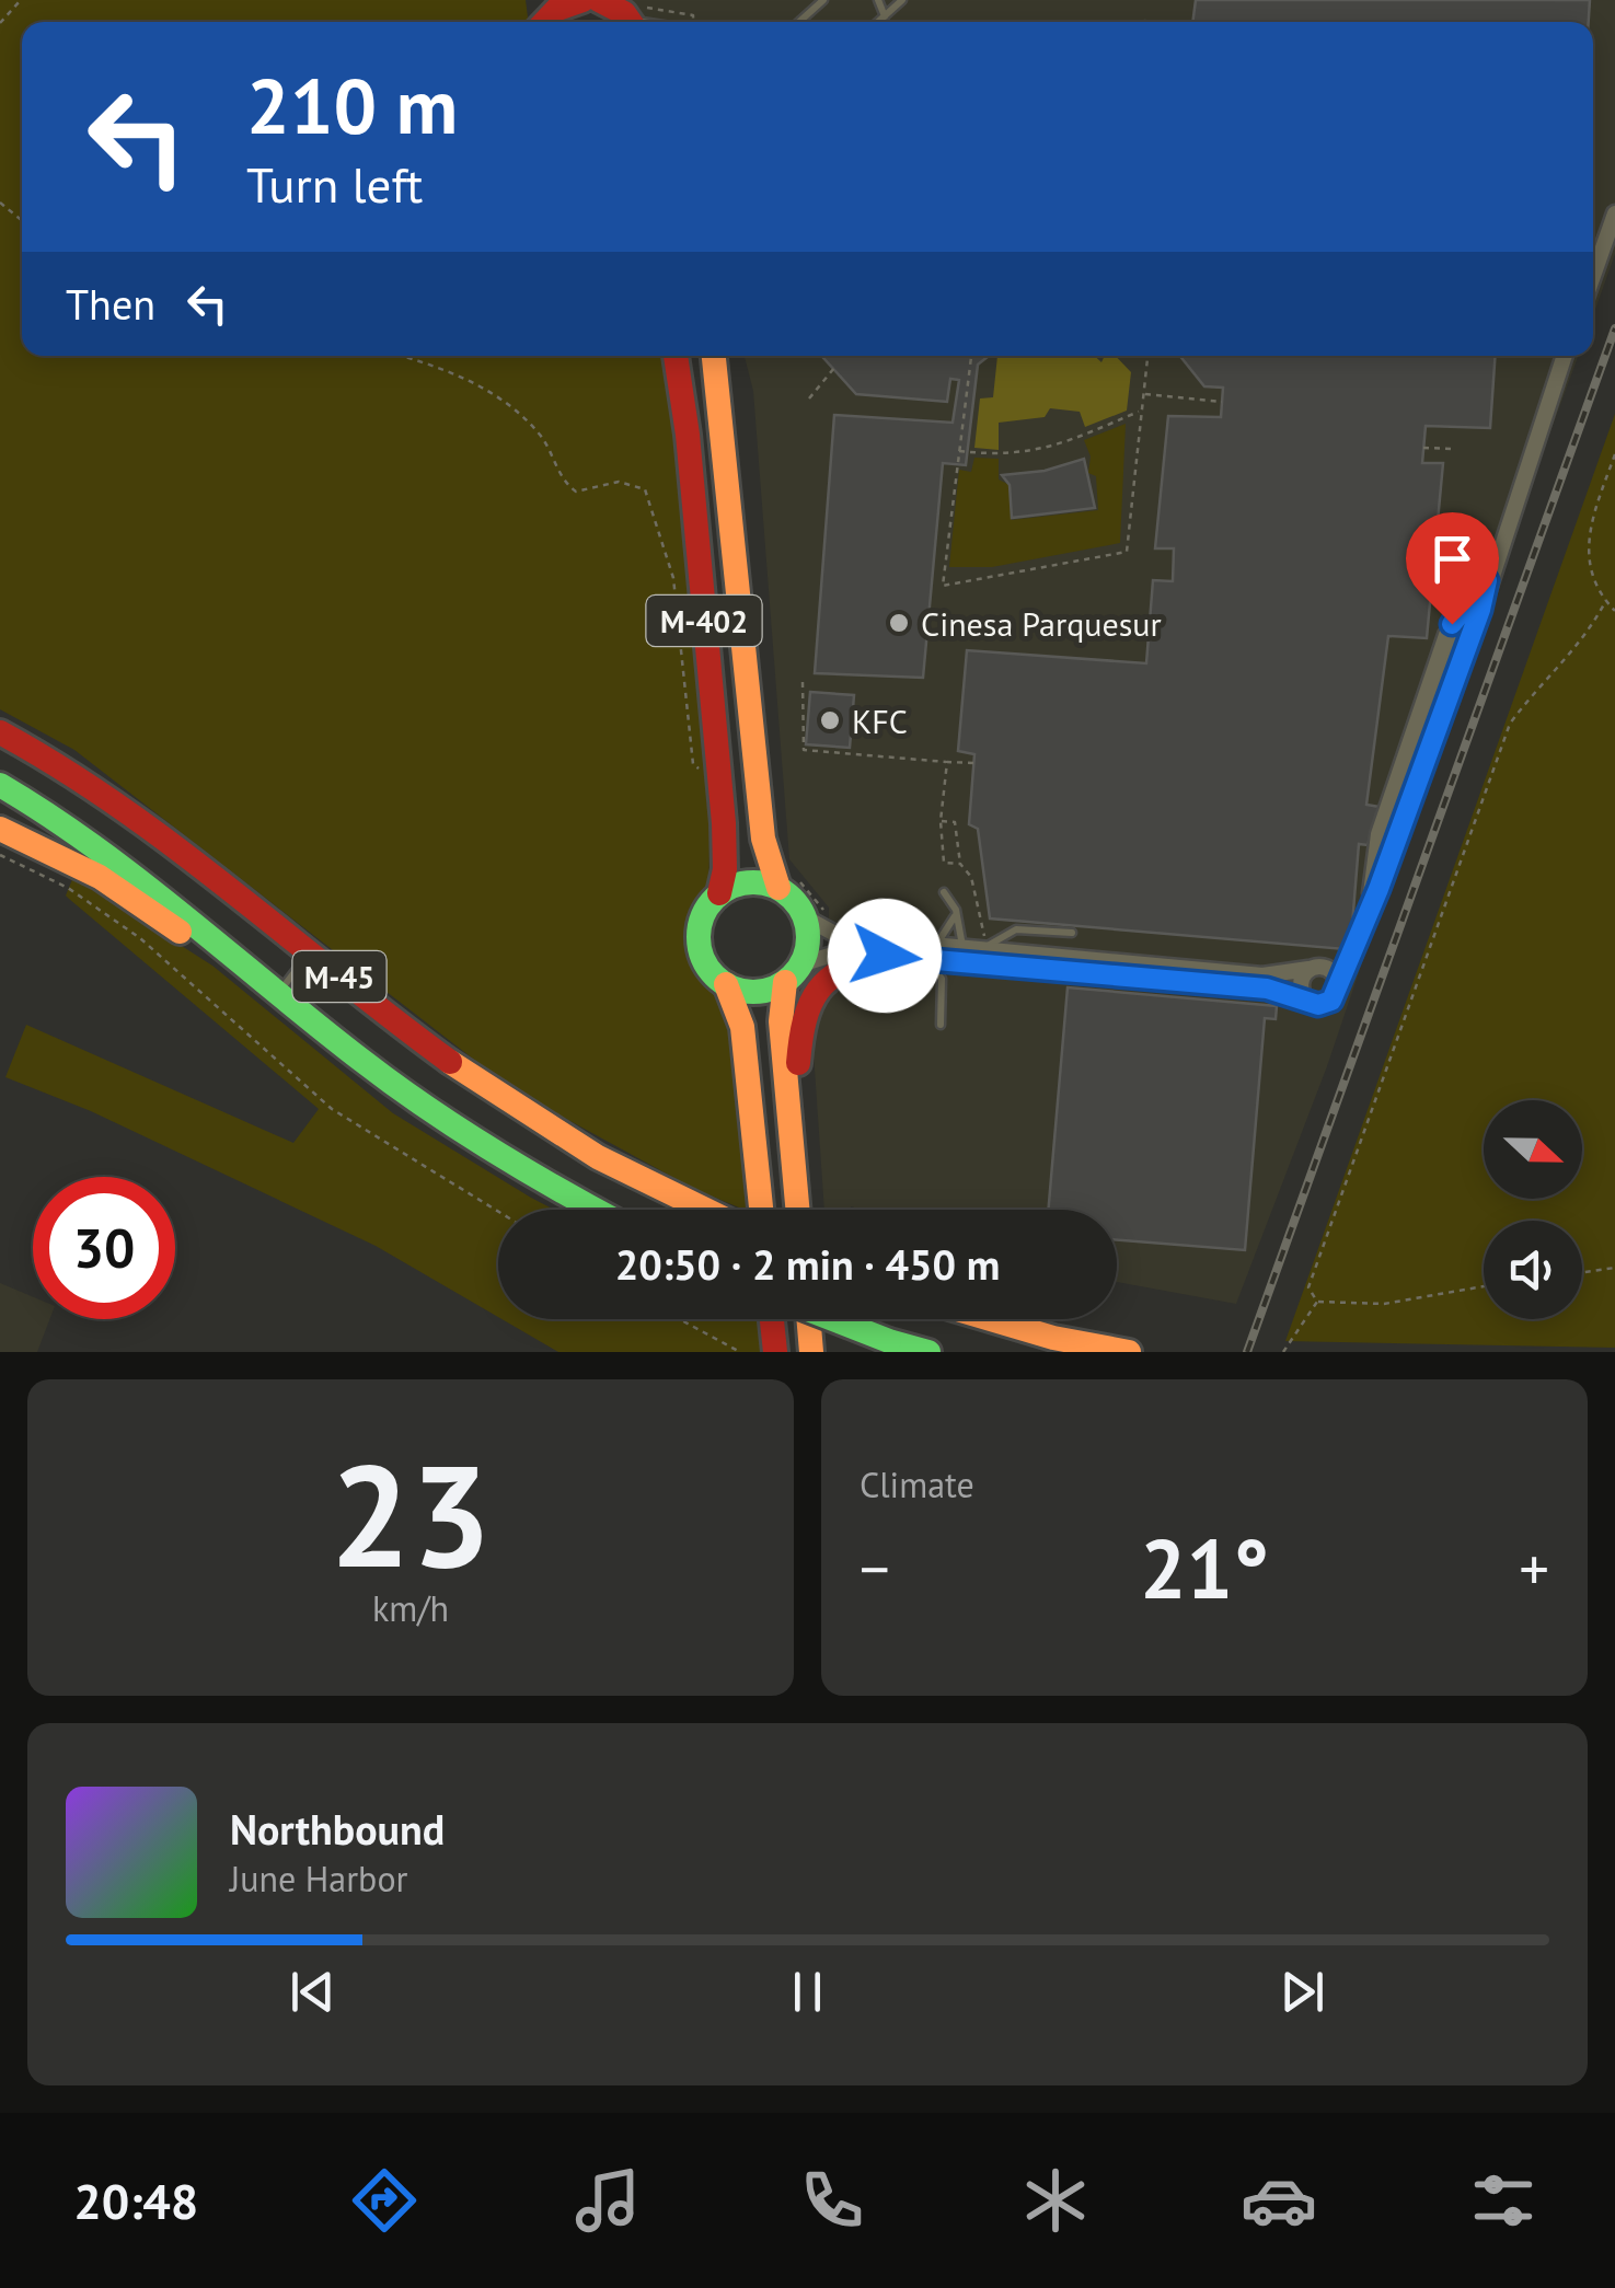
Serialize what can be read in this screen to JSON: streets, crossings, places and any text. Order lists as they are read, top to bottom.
{
  "streets": {
    "highway": ["M-402", "M-45"]
  },
  "places": ["Cinesa Parquesur", "KFC"],
  "north": "right",
  "page": {
    "turn": ["210 m", "Turn left"],
    "then": "Then",
    "limit": "30",
    "trip": "20:50 · 2 min · 450 m",
    "tile": [
      ["23", "km/h"],
      "Climate"
    ],
    "heat": ["−", "21°", "+"],
    "song": ["Northbound", "June Harbor"],
    "tabs": "20:48"
  }
}
